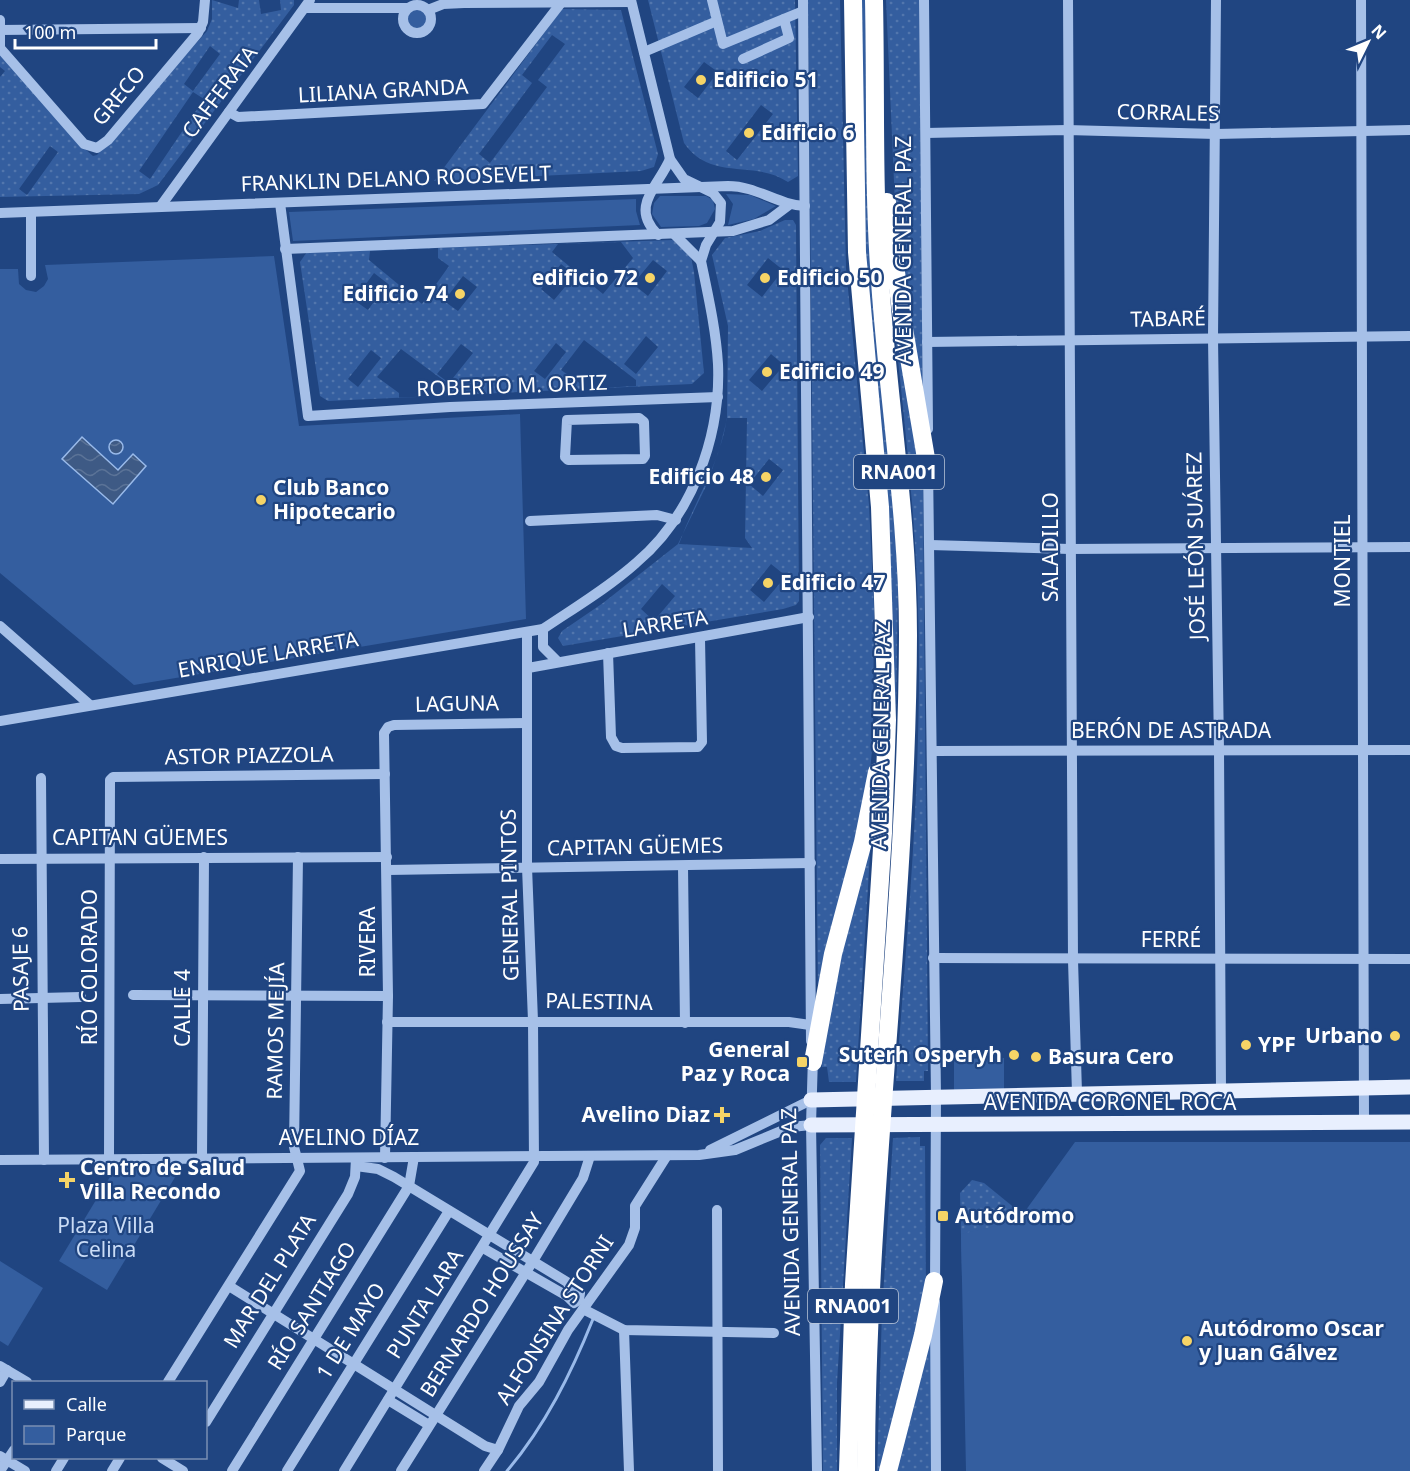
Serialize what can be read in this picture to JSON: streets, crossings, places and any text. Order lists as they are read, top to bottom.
{
  "streets": {
    "highway": ["AVENIDA GENERAL PAZ", "RNA001"],
    "main road": ["AVENIDA CORONEL ROCA"],
    "street": [
      "LILIANA GRANDA",
      "CAFFERATA",
      "GRECO",
      "CORRALES",
      "FRANKLIN DELANO ROOSEVELT",
      "TABARÉ",
      "ROBERTO M. ORTIZ",
      "JOSÉ LEÓN SUÁREZ",
      "SALADILLO",
      "MONTIEL",
      "LARRETA",
      "ENRIQUE LARRETA",
      "LAGUNA",
      "BERÓN DE ASTRADA",
      "ASTOR PIAZZOLA",
      "CAPITAN GÜEMES",
      "GENERAL PINTOS",
      "FERRÉ",
      "RIVERA",
      "RÍO COLORADO",
      "PASAJE 6",
      "PALESTINA",
      "CALLE 4",
      "RAMOS MEJÍA",
      "AVELINO DÍAZ",
      "MAR DEL PLATA",
      "PUNTA LARA",
      "BERNARDO HOUSSAY",
      "RÍO SANTIAGO",
      "ALFONSINA STORNI",
      "1 DE MAYO"
    ]
  },
  "crossings": [
    ["LILIANA GRANDA", "CAFFERATA"],
    ["CAFFERATA", "FRANKLIN DELANO ROOSEVELT"],
    ["CORRALES", "AVENIDA GENERAL PAZ"],
    ["CORRALES", "JOSÉ LEÓN SUÁREZ"],
    ["CORRALES", "SALADILLO"],
    ["CORRALES", "MONTIEL"],
    ["FRANKLIN DELANO ROOSEVELT", "AVENIDA GENERAL PAZ"],
    ["AVENIDA GENERAL PAZ", "TABARÉ"],
    ["AVENIDA GENERAL PAZ", "LARRETA"],
    ["AVENIDA GENERAL PAZ", "BERÓN DE ASTRADA"],
    ["AVENIDA GENERAL PAZ", "CAPITAN GÜEMES"],
    ["AVENIDA GENERAL PAZ", "FERRÉ"],
    ["AVENIDA GENERAL PAZ", "PALESTINA"],
    ["AVENIDA GENERAL PAZ", "AVENIDA CORONEL ROCA"],
    ["AVENIDA GENERAL PAZ", "AVELINO DÍAZ"],
    ["TABARÉ", "JOSÉ LEÓN SUÁREZ"],
    ["TABARÉ", "SALADILLO"],
    ["TABARÉ", "MONTIEL"],
    ["JOSÉ LEÓN SUÁREZ", "BERÓN DE ASTRADA"],
    ["JOSÉ LEÓN SUÁREZ", "FERRÉ"],
    ["JOSÉ LEÓN SUÁREZ", "AVENIDA CORONEL ROCA"],
    ["SALADILLO", "BERÓN DE ASTRADA"],
    ["SALADILLO", "FERRÉ"],
    ["SALADILLO", "AVENIDA CORONEL ROCA"],
    ["MONTIEL", "BERÓN DE ASTRADA"],
    ["MONTIEL", "FERRÉ"],
    ["MONTIEL", "AVENIDA CORONEL ROCA"],
    ["LARRETA", "GENERAL PINTOS"],
    ["ENRIQUE LARRETA", "GENERAL PINTOS"],
    ["LAGUNA", "GENERAL PINTOS"],
    ["LAGUNA", "RIVERA"],
    ["ASTOR PIAZZOLA", "RIVERA"],
    ["ASTOR PIAZZOLA", "RÍO COLORADO"],
    ["CAPITAN GÜEMES", "GENERAL PINTOS"],
    ["CAPITAN GÜEMES", "RIVERA"],
    ["CAPITAN GÜEMES", "RÍO COLORADO"],
    ["CAPITAN GÜEMES", "PASAJE 6"],
    ["CAPITAN GÜEMES", "CALLE 4"],
    ["CAPITAN GÜEMES", "RAMOS MEJÍA"],
    ["GENERAL PINTOS", "PALESTINA"],
    ["GENERAL PINTOS", "AVELINO DÍAZ"],
    ["GENERAL PINTOS", "PUNTA LARA"],
    ["RIVERA", "PALESTINA"],
    ["RIVERA", "AVELINO DÍAZ"],
    ["RÍO COLORADO", "AVELINO DÍAZ"],
    ["PASAJE 6", "AVELINO DÍAZ"],
    ["CALLE 4", "AVELINO DÍAZ"],
    ["RAMOS MEJÍA", "AVELINO DÍAZ"],
    ["AVENIDA CORONEL ROCA", "AVELINO DÍAZ"],
    ["AVELINO DÍAZ", "MAR DEL PLATA"],
    ["AVELINO DÍAZ", "PUNTA LARA"],
    ["AVELINO DÍAZ", "BERNARDO HOUSSAY"],
    ["AVELINO DÍAZ", "RÍO SANTIAGO"],
    ["AVELINO DÍAZ", "ALFONSINA STORNI"]
  ],
  "parks": ["Plaza Villa Celina"],
  "places": {
    "other": [
      "Edificio 51",
      "Edificio 6",
      "edificio 72",
      "Edificio 50",
      "Edificio 74",
      "Edificio 49",
      "Edificio 48",
      "Club Banco Hipotecario",
      "Edificio 47",
      "Urbano",
      "YPF",
      "Suterh Osperyh",
      "Basura Cero",
      "Autódromo Oscar y Juan Gálvez"
    ],
    "transit": ["General Paz y Roca", "Autódromo"],
    "health": ["Avelino Diaz", "Centro de Salud Villa Recondo"]
  },
  "legend": ["Calle", "Parque"],
  "scale_bar": "100 m",
  "north": "top right"
}
